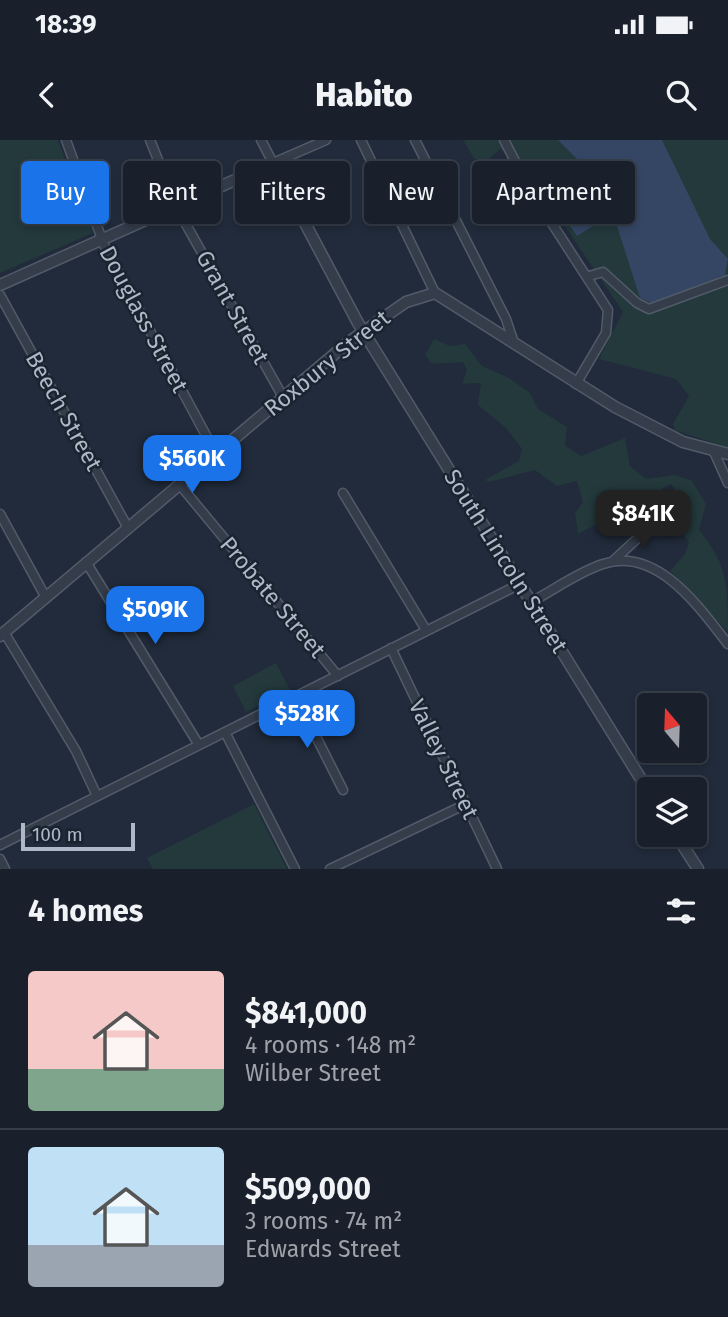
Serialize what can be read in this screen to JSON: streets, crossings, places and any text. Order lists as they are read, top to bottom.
{
  "streets": {
    "street": [
      "Grant Street",
      "Douglass Street",
      "Roxbury Street",
      "Beech Street",
      "South Lincoln Street",
      "Probate Street",
      "Valley Street"
    ]
  },
  "crossings": [
    ["Grant Street", "Roxbury Street"],
    ["Douglass Street", "Roxbury Street"],
    ["Roxbury Street", "Beech Street"],
    ["Roxbury Street", "South Lincoln Street"],
    ["Roxbury Street", "Probate Street"]
  ],
  "scale_bar": "100 m",
  "north": "top",
  "page": {
    "status": "18:39",
    "header": "Habito",
    "chip": [
      "Buy",
      "Rent",
      "Filters",
      "New",
      "Apartment"
    ],
    "price": [
      "$560K",
      "$841K",
      "$509K",
      "$528K"
    ],
    "scale": "100 m",
    "heading": "4 homes",
    "list": [
      {
        "name": "$841,000",
        "note": "4 rooms · 148 m² · Wilber Street"
      },
      {
        "name": "$509,000",
        "note": "3 rooms · 74 m² · Edwards Street"
      }
    ]
  }
}
